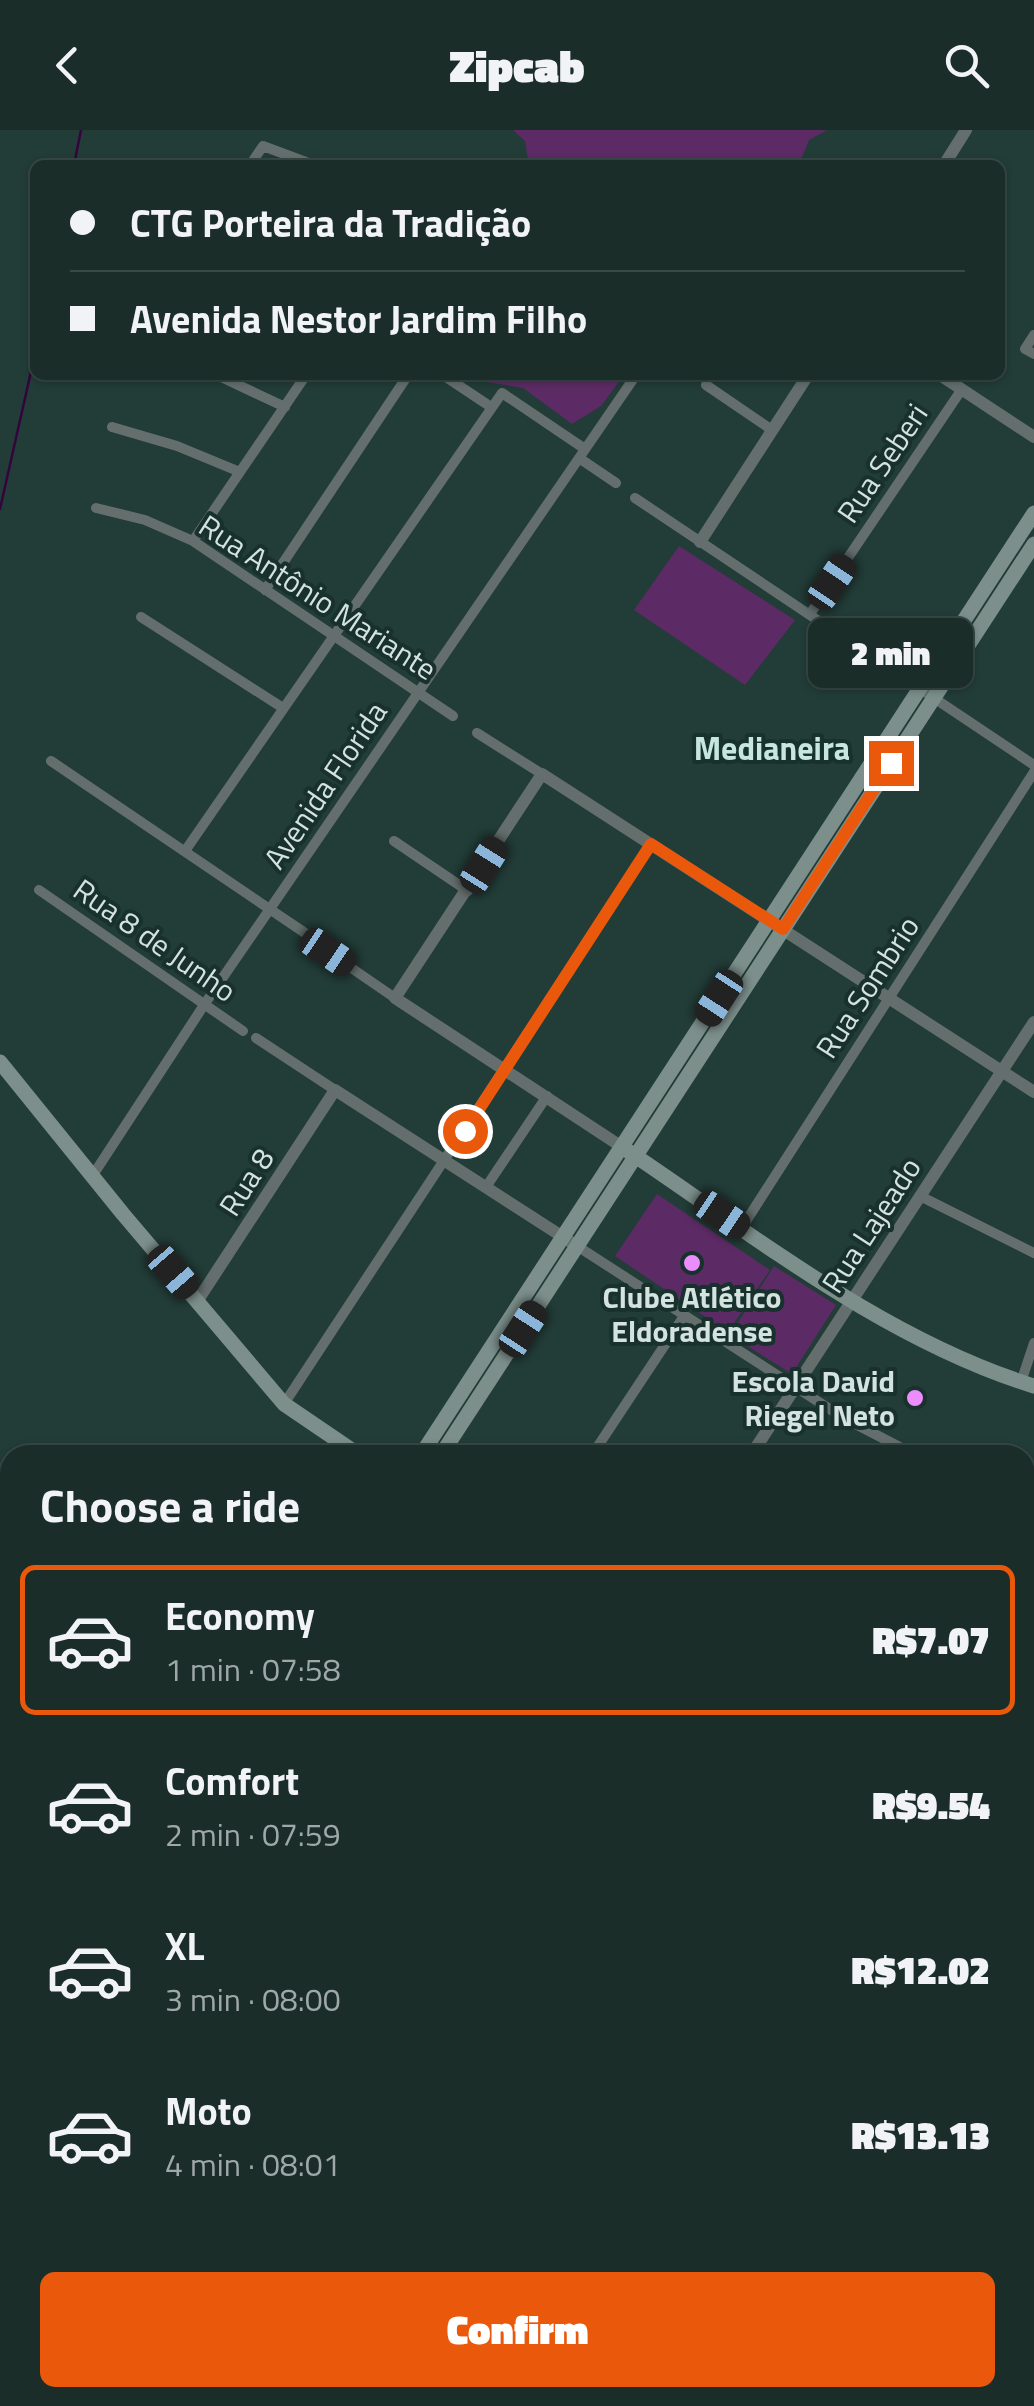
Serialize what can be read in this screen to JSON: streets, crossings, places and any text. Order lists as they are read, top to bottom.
{
  "streets": {
    "street": [
      "Rua Seberi",
      "Rua Antônio Mariante",
      "Avenida Florida",
      "Rua 8 de Junho",
      "Rua Sombrio",
      "Rua 8",
      "Rua Lajeado"
    ]
  },
  "crossings": [
    ["Rua Antônio Mariante", "Avenida Florida"],
    ["Avenida Florida", "Rua 8 de Junho"],
    ["Rua 8 de Junho", "Rua 8"],
    ["Rua 8 de Junho", "Rua Lajeado"]
  ],
  "districts": ["Medianeira"],
  "places": ["Clube Atlético Eldoradense", "Escola David Riegel Neto"],
  "page": {
    "header": "Zipcab",
    "banner": ["CTG Porteira da Tradição", "Avenida Nestor Jardim Filho"],
    "bubble": "2 min",
    "heading": "Choose a ride",
    "list": [
      {
        "name": "Economy",
        "note": "1 min · 07:58",
        "value": "R$7.07"
      },
      {
        "name": "Comfort",
        "note": "2 min · 07:59",
        "value": "R$9.54"
      },
      {
        "name": "XL",
        "note": "3 min · 08:00",
        "value": "R$12.02"
      },
      {
        "name": "Moto",
        "note": "4 min · 08:01",
        "value": "R$13.13"
      }
    ],
    "buttons": "Confirm"
  }
}
